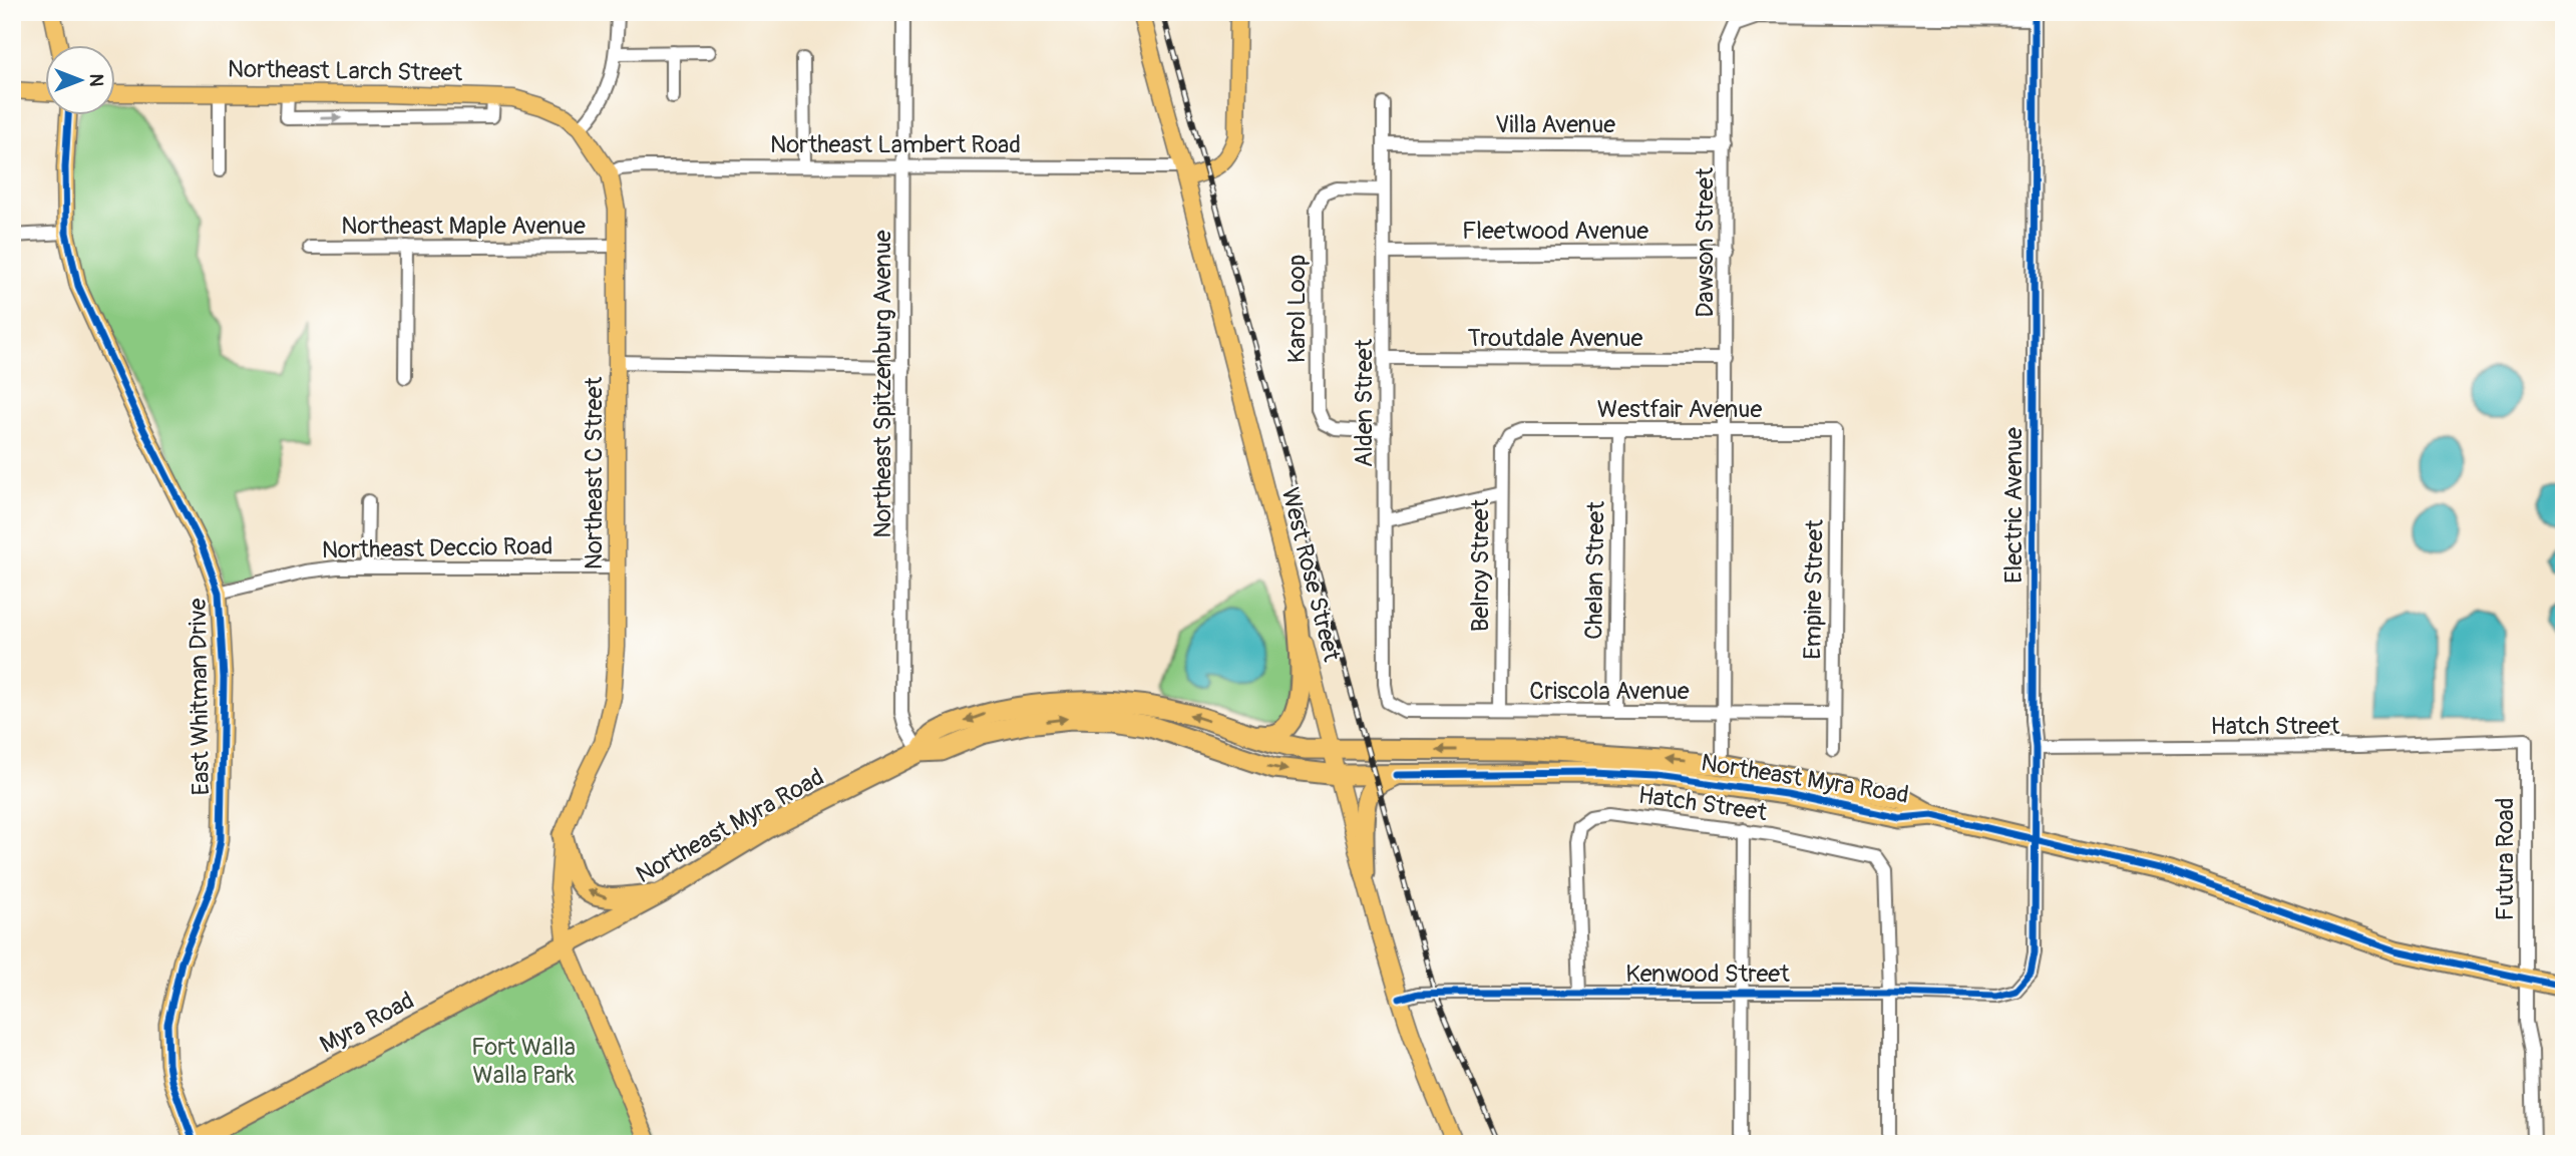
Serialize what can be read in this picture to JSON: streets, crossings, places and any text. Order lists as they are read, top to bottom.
{
  "streets": {
    "highway": ["Northeast Myra Road", "Myra Road"],
    "main road": [
      "Northeast Larch Street",
      "Northeast C Street",
      "West Rose Street",
      "East Whitman Drive"
    ],
    "street": [
      "Villa Avenue",
      "Northeast Lambert Road",
      "Northeast Maple Avenue",
      "Fleetwood Avenue",
      "Dawson Street",
      "Karol Loop",
      "Troutdale Avenue",
      "Northeast Spitzenburg Avenue",
      "Alden Street",
      "Westfair Avenue",
      "Electric Avenue",
      "Northeast Deccio Road",
      "Belroy Street",
      "Chelan Street",
      "Empire Street",
      "Criscola Avenue",
      "Hatch Street",
      "Futura Road",
      "Kenwood Street"
    ]
  },
  "crossings": [
    ["Northeast Larch Street", "Northeast C Street"],
    ["Villa Avenue", "Dawson Street"],
    ["Villa Avenue", "Alden Street"],
    ["Northeast Lambert Road", "Northeast Spitzenburg Avenue"],
    ["Northeast Lambert Road", "Northeast C Street"],
    ["Northeast Lambert Road", "West Rose Street"],
    ["Northeast Maple Avenue", "Northeast C Street"],
    ["Fleetwood Avenue", "Dawson Street"],
    ["Fleetwood Avenue", "Alden Street"],
    ["Dawson Street", "Troutdale Avenue"],
    ["Dawson Street", "Westfair Avenue"],
    ["Dawson Street", "Electric Avenue"],
    ["Dawson Street", "Criscola Avenue"],
    ["Dawson Street", "Northeast Myra Road"],
    ["Karol Loop", "Alden Street"],
    ["Troutdale Avenue", "Alden Street"],
    ["Northeast Spitzenburg Avenue", "Northeast Myra Road"],
    ["Alden Street", "Criscola Avenue"],
    ["Westfair Avenue", "Belroy Street"],
    ["Westfair Avenue", "Chelan Street"],
    ["Westfair Avenue", "Empire Street"],
    ["Northeast C Street", "Northeast Deccio Road"],
    ["Northeast C Street", "Northeast Myra Road"],
    ["Northeast C Street", "Myra Road"],
    ["Electric Avenue", "Hatch Street"],
    ["Electric Avenue", "Northeast Myra Road"],
    ["Electric Avenue", "Kenwood Street"],
    ["Northeast Deccio Road", "East Whitman Drive"],
    ["Belroy Street", "Criscola Avenue"],
    ["Chelan Street", "Criscola Avenue"],
    ["West Rose Street", "Northeast Myra Road"],
    ["West Rose Street", "Kenwood Street"],
    ["Empire Street", "Criscola Avenue"],
    ["East Whitman Drive", "Myra Road"],
    ["Hatch Street", "Futura Road"],
    ["Hatch Street", "Kenwood Street"],
    ["Northeast Myra Road", "Futura Road"],
    ["Northeast Myra Road", "Myra Road"]
  ],
  "parks": ["Fort Walla Walla Park"],
  "north": "right"
}
